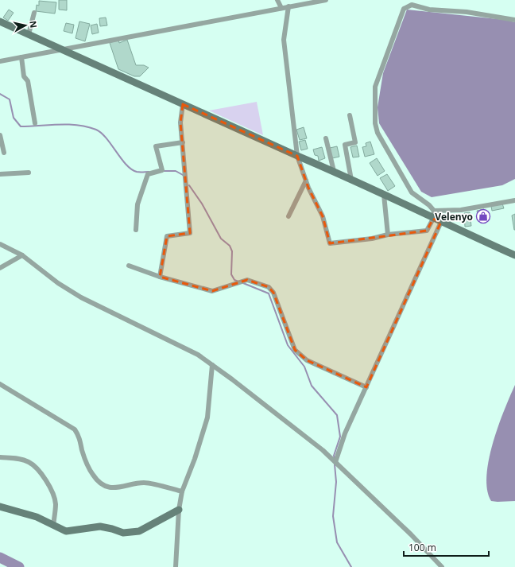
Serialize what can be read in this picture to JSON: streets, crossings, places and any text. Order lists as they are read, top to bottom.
{
  "places": {
    "shop": ["Velenyo"]
  },
  "scale_bar": "100 m",
  "north": "right"
}
